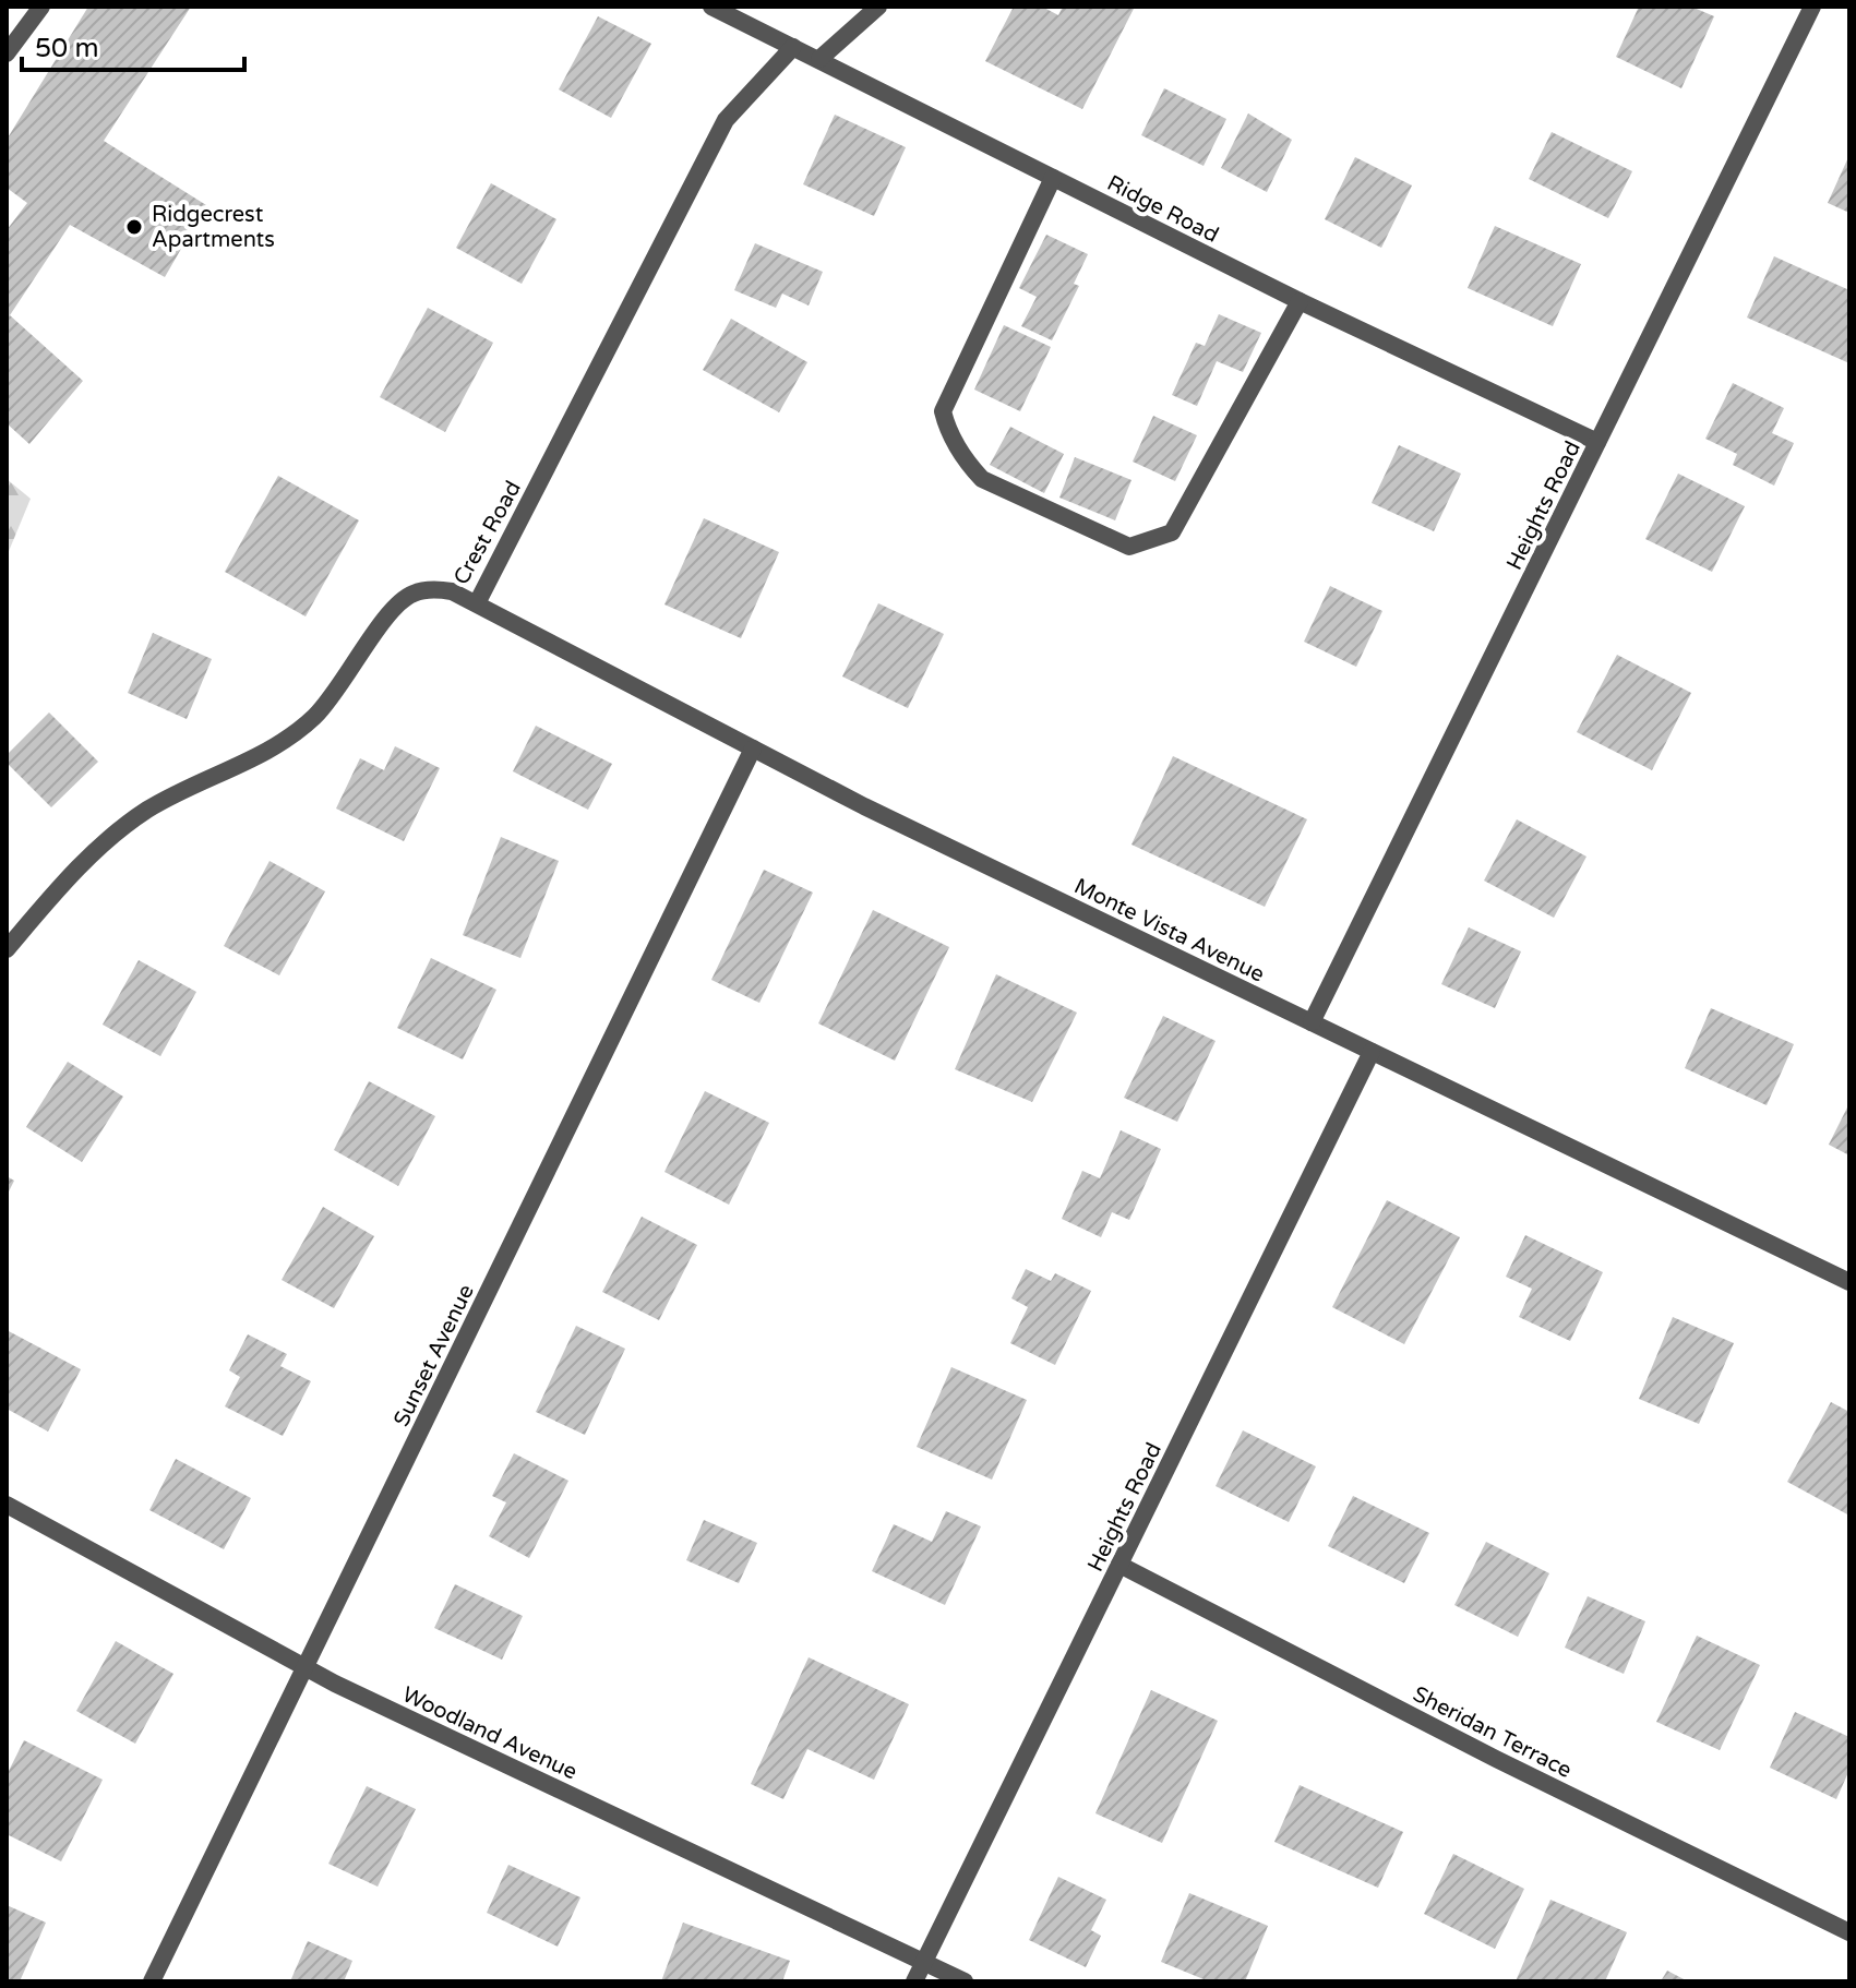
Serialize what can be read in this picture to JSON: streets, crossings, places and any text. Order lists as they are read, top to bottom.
{
  "streets": {
    "street": [
      "Ridge Road",
      "Heights Road",
      "Crest Road",
      "Monte Vista Avenue",
      "Sunset Avenue",
      "Sheridan Terrace",
      "Woodland Avenue"
    ]
  },
  "crossings": [
    ["Ridge Road", "Heights Road"],
    ["Ridge Road", "Crest Road"],
    ["Heights Road", "Monte Vista Avenue"],
    ["Heights Road", "Sheridan Terrace"],
    ["Heights Road", "Woodland Avenue"],
    ["Crest Road", "Monte Vista Avenue"],
    ["Monte Vista Avenue", "Sunset Avenue"],
    ["Sunset Avenue", "Woodland Avenue"]
  ],
  "places": ["Ridgecrest Apartments"],
  "scale_bar": "50 m"
}
